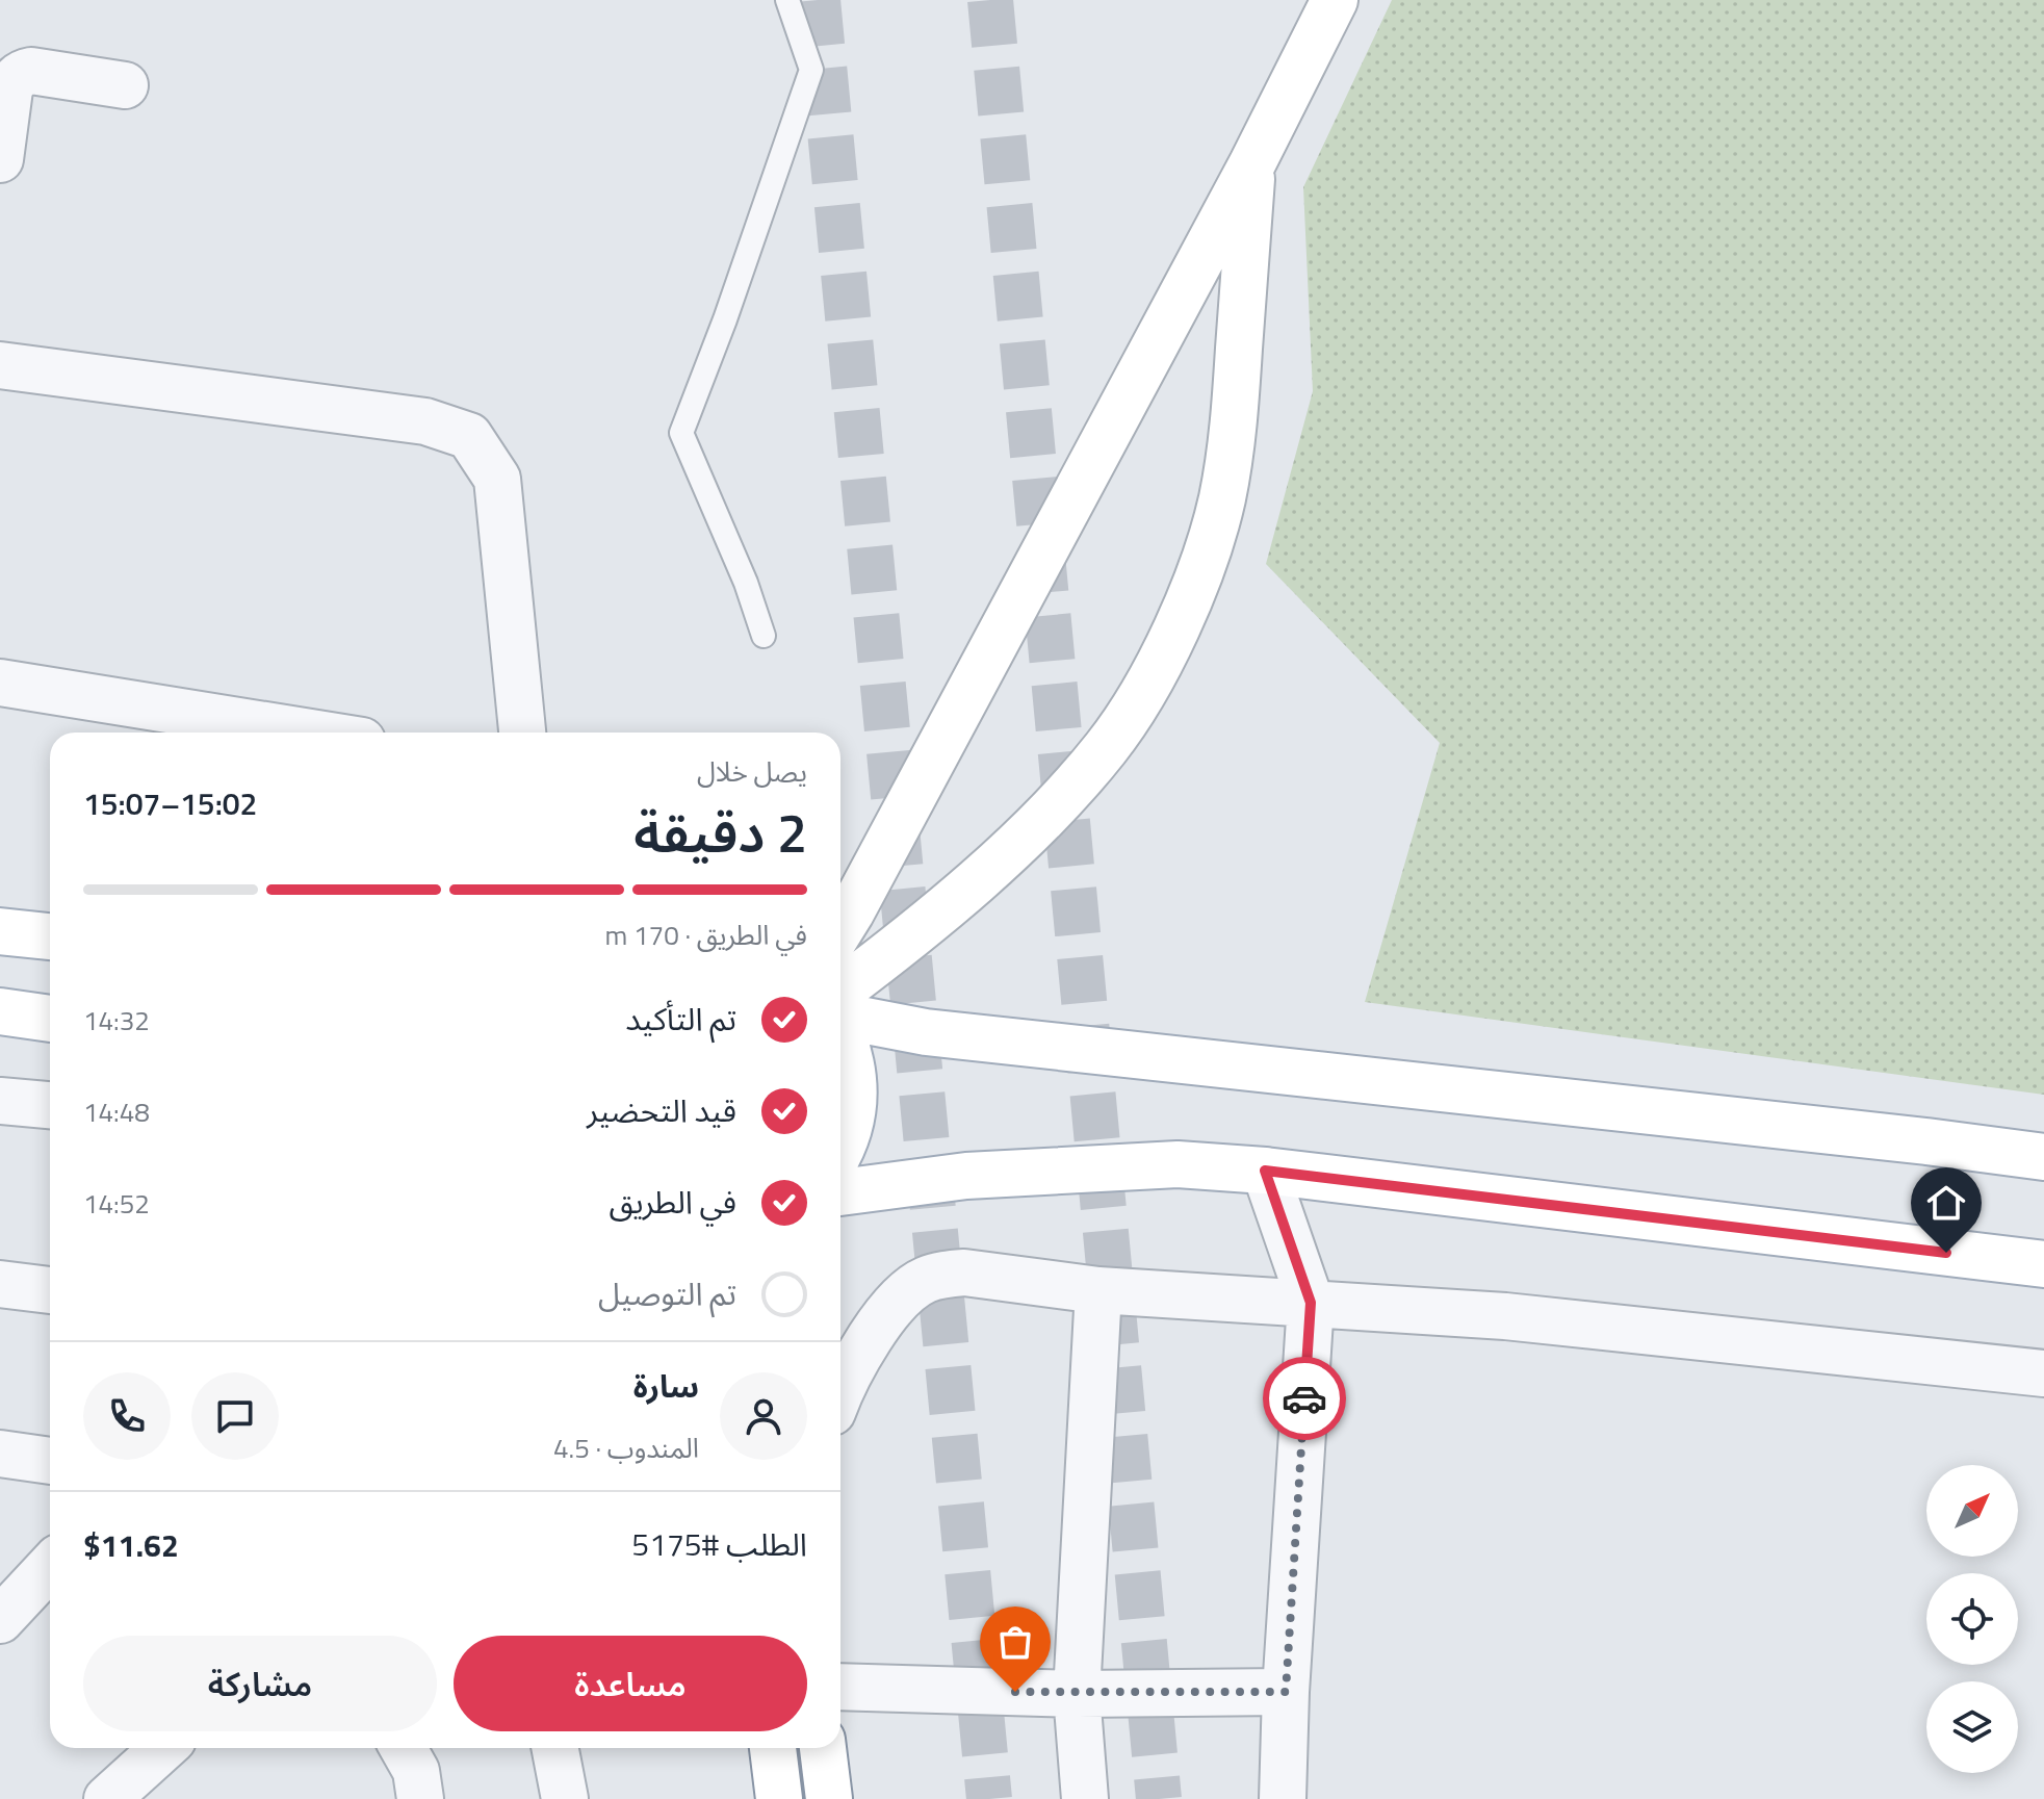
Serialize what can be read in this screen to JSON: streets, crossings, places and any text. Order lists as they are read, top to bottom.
{
  "north": "top right",
  "page": {
    "heading": ["2 دقيقة", "يصل خلال", "15:02–15:07"],
    "panel": [
      "سارة",
      "المندوب · 4.5",
      "الطلب #5175",
      "$11.62"
    ],
    "bar": "في الطريق · 170 m",
    "list": [
      ["تم التأكيد", "14:32"],
      ["قيد التحضير", "14:48"],
      ["في الطريق", "14:52"],
      "تم التوصيل"
    ],
    "buttons": ["مساعدة", "مشاركة"]
  }
}
